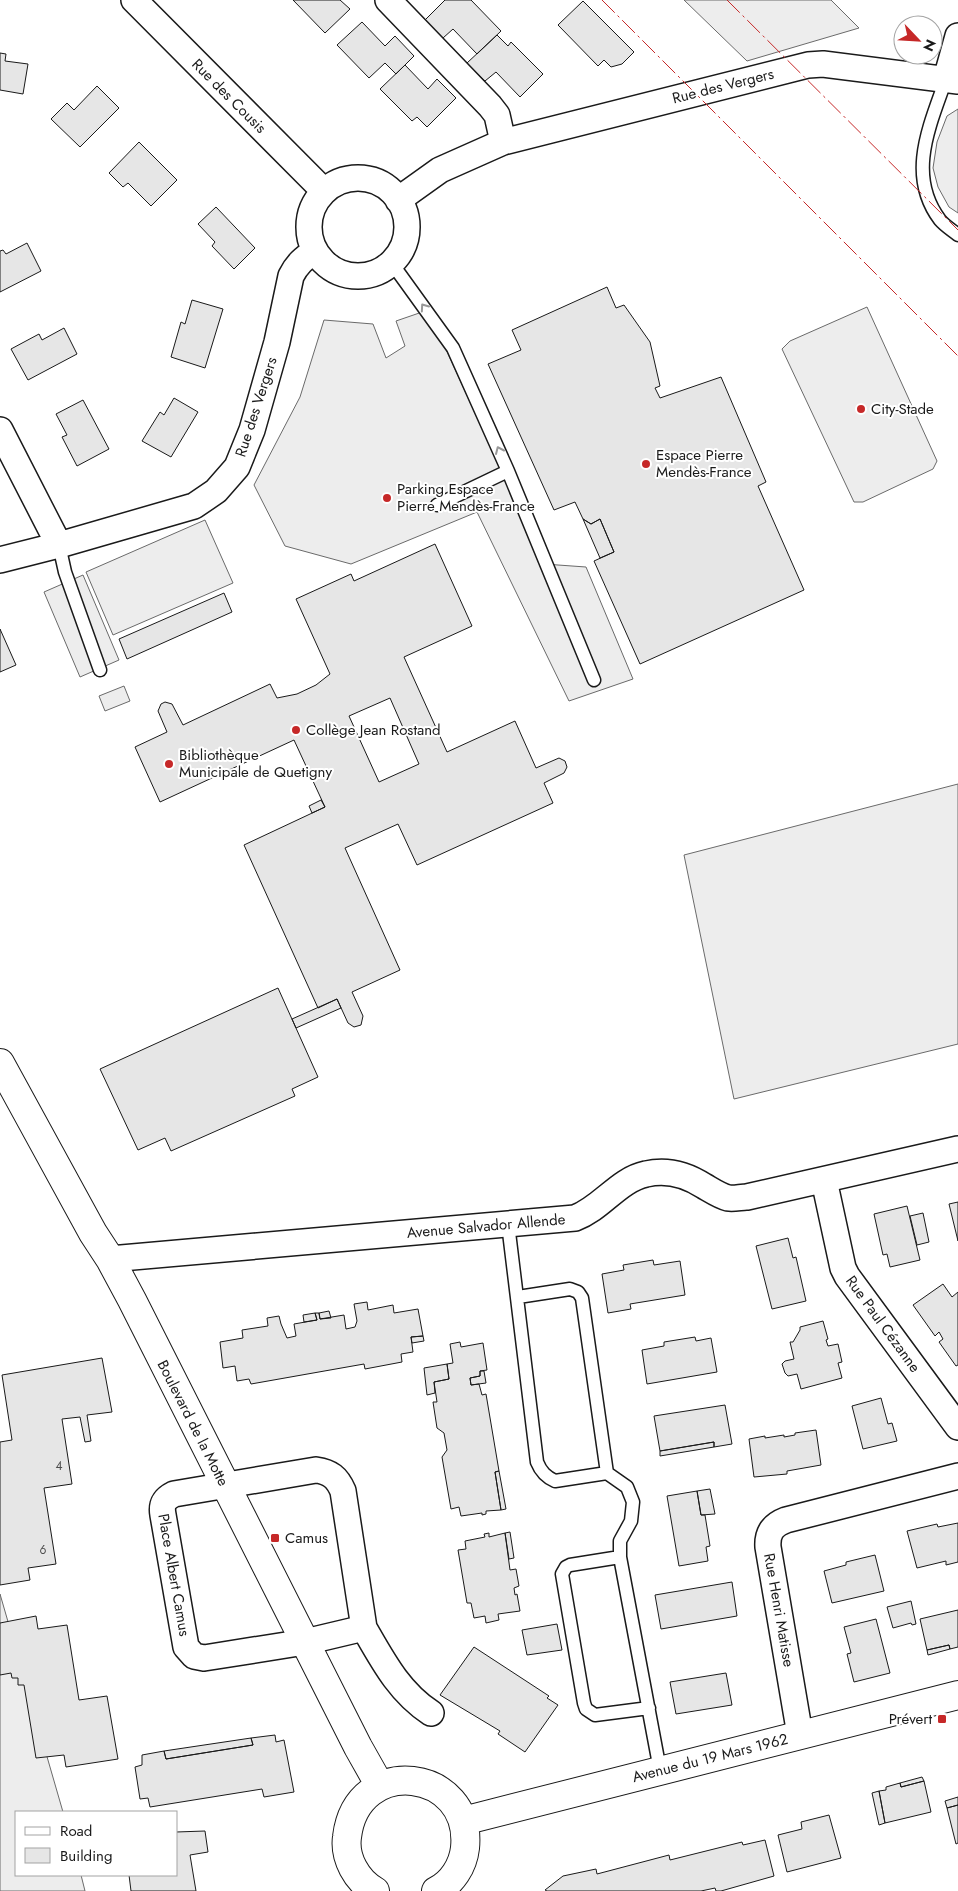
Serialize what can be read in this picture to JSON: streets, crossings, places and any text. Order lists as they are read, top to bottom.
{
  "streets": {
    "street": [
      "Rue des Vergers",
      "Rue des Cousis",
      "Avenue Salvador Allende",
      "Rue Paul Cézanne",
      "Boulevard de la Motte",
      "Place Albert Camus",
      "Rue Henri Matisse",
      "Avenue du 19 Mars 1962"
    ]
  },
  "crossings": [
    ["Rue des Vergers", "Rue des Cousis"],
    ["Avenue Salvador Allende", "Rue Paul Cézanne"],
    ["Avenue Salvador Allende", "Boulevard de la Motte"],
    ["Boulevard de la Motte", "Place Albert Camus"],
    ["Rue Henri Matisse", "Avenue du 19 Mars 1962"]
  ],
  "places": {
    "other": [
      "City-Stade",
      "Espace Pierre Mendès-France",
      "Parking Espace Pierre Mendès-France",
      "Collège Jean Rostand",
      "Bibliothèque Municipale de Quetigny"
    ],
    "transit": ["Camus", "Prévert"]
  },
  "house_numbers": ["4", "6"],
  "legend": ["Road", "Building"],
  "north": "bottom right"
}
